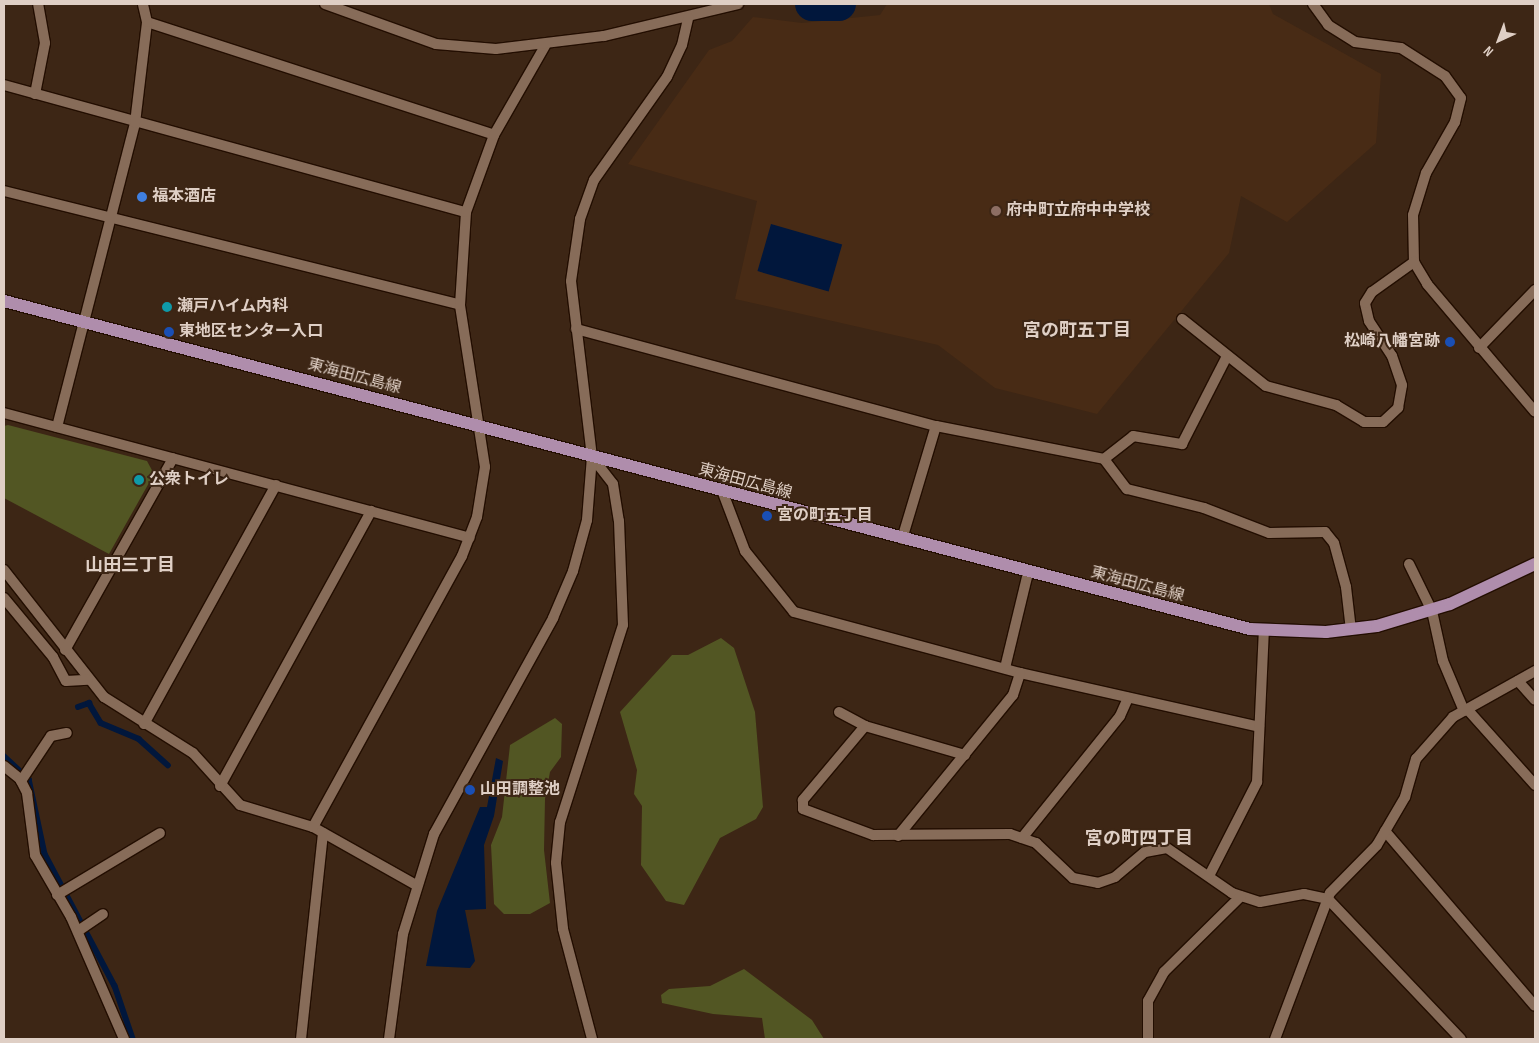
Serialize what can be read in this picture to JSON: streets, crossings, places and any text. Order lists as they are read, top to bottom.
{
  "streets": {
    "main road": ["東海田広島線"]
  },
  "districts": ["宮の町五丁目", "山田三丁目", "宮の町四丁目"],
  "places": [
    "福本酒店",
    "府中町立府中中学校",
    "瀬戸ハイム内科",
    "東地区センター入口",
    "松崎八幡宮跡",
    "公衆トイレ",
    "宮の町五丁目",
    "山田調整池"
  ],
  "north": "bottom left"
}
